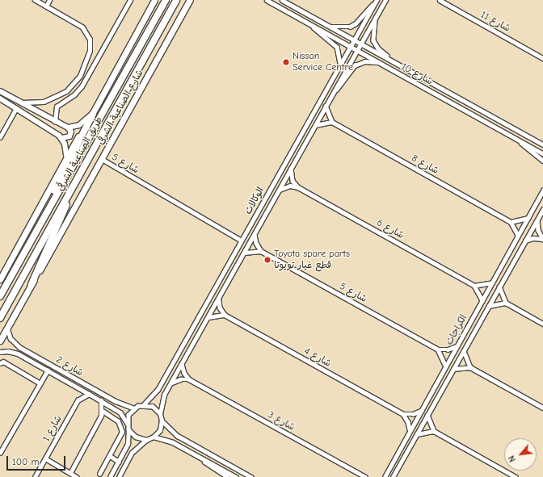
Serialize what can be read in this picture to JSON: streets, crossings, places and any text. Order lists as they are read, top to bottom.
{
  "streets": {
    "highway": ["طريق الصناعية الشرقي"],
    "main road": ["شارع الصناعية الشرقي"],
    "street": [
      "شارع 11",
      "شارع 10",
      "شارع 5",
      "شارع 8",
      "الوكالات",
      "شارع 6",
      "الكراجات",
      "شارع 4",
      "شارع 2",
      "شارع 3",
      "شارع 1"
    ]
  },
  "crossings": [
    ["شارع 10", "الوكالات"],
    ["شارع الصناعية الشرقي", "شارع 5"],
    ["شارع الصناعية الشرقي", "شارع 2"],
    ["شارع 5", "الوكالات"],
    ["شارع 8", "الكراجات"],
    ["الوكالات", "شارع 2"],
    ["شارع 2", "شارع 1"]
  ],
  "places": ["Nissan Service Centre", "Toyota spare parts قطع غيار تويوتا"],
  "scale_bar": "100 m",
  "north": "bottom left"
}
